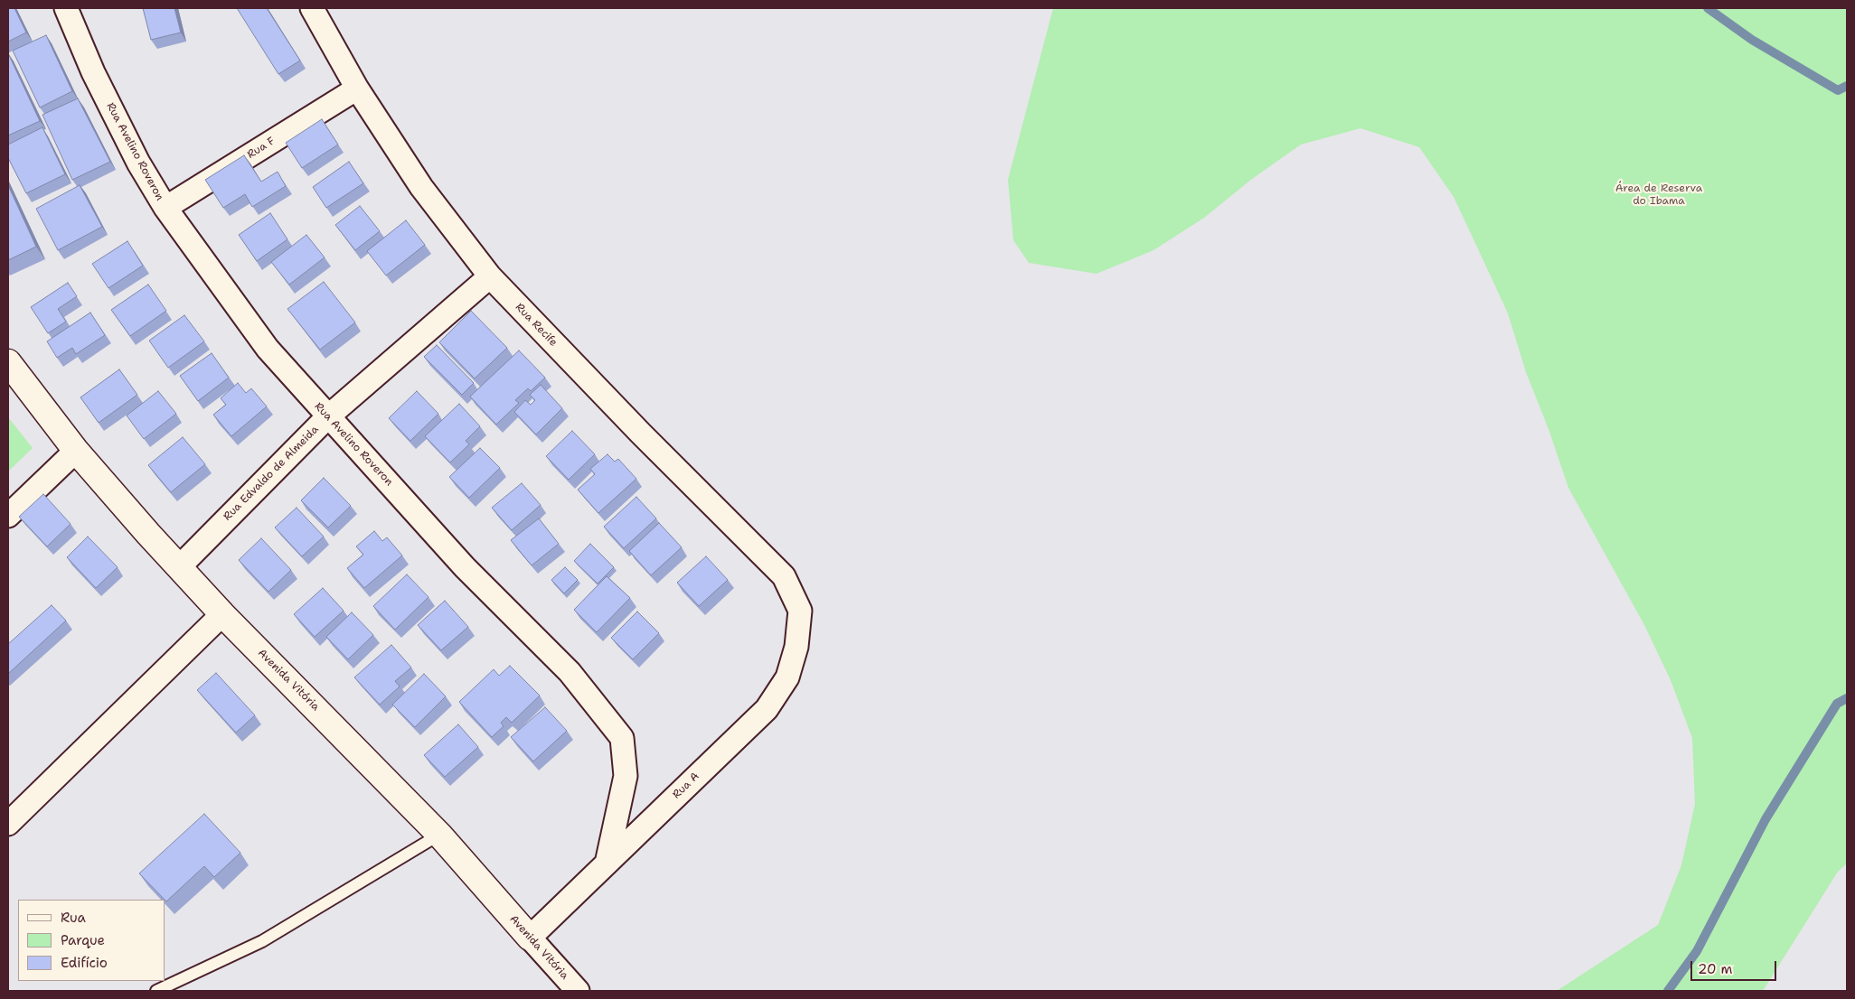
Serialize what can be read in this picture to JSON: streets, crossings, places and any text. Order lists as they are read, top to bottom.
{
  "streets": {
    "street": [
      "Rua F",
      "Rua Avelino Roveron",
      "Rua Recife",
      "Rua Edvaldo de Almeida",
      "Avenida Vitória",
      "Rua A"
    ]
  },
  "crossings": [
    ["Rua F", "Rua Avelino Roveron"],
    ["Rua F", "Rua Recife"],
    ["Rua Avelino Roveron", "Rua Edvaldo de Almeida"],
    ["Rua Avelino Roveron", "Rua A"],
    ["Rua Recife", "Rua Edvaldo de Almeida"],
    ["Rua Recife", "Rua A"],
    ["Rua Edvaldo de Almeida", "Avenida Vitória"],
    ["Avenida Vitória", "Rua A"]
  ],
  "parks": ["Área de Reserva do Ibama"],
  "legend": ["Rua", "Parque", "Edifício"],
  "scale_bar": "20 m"
}
